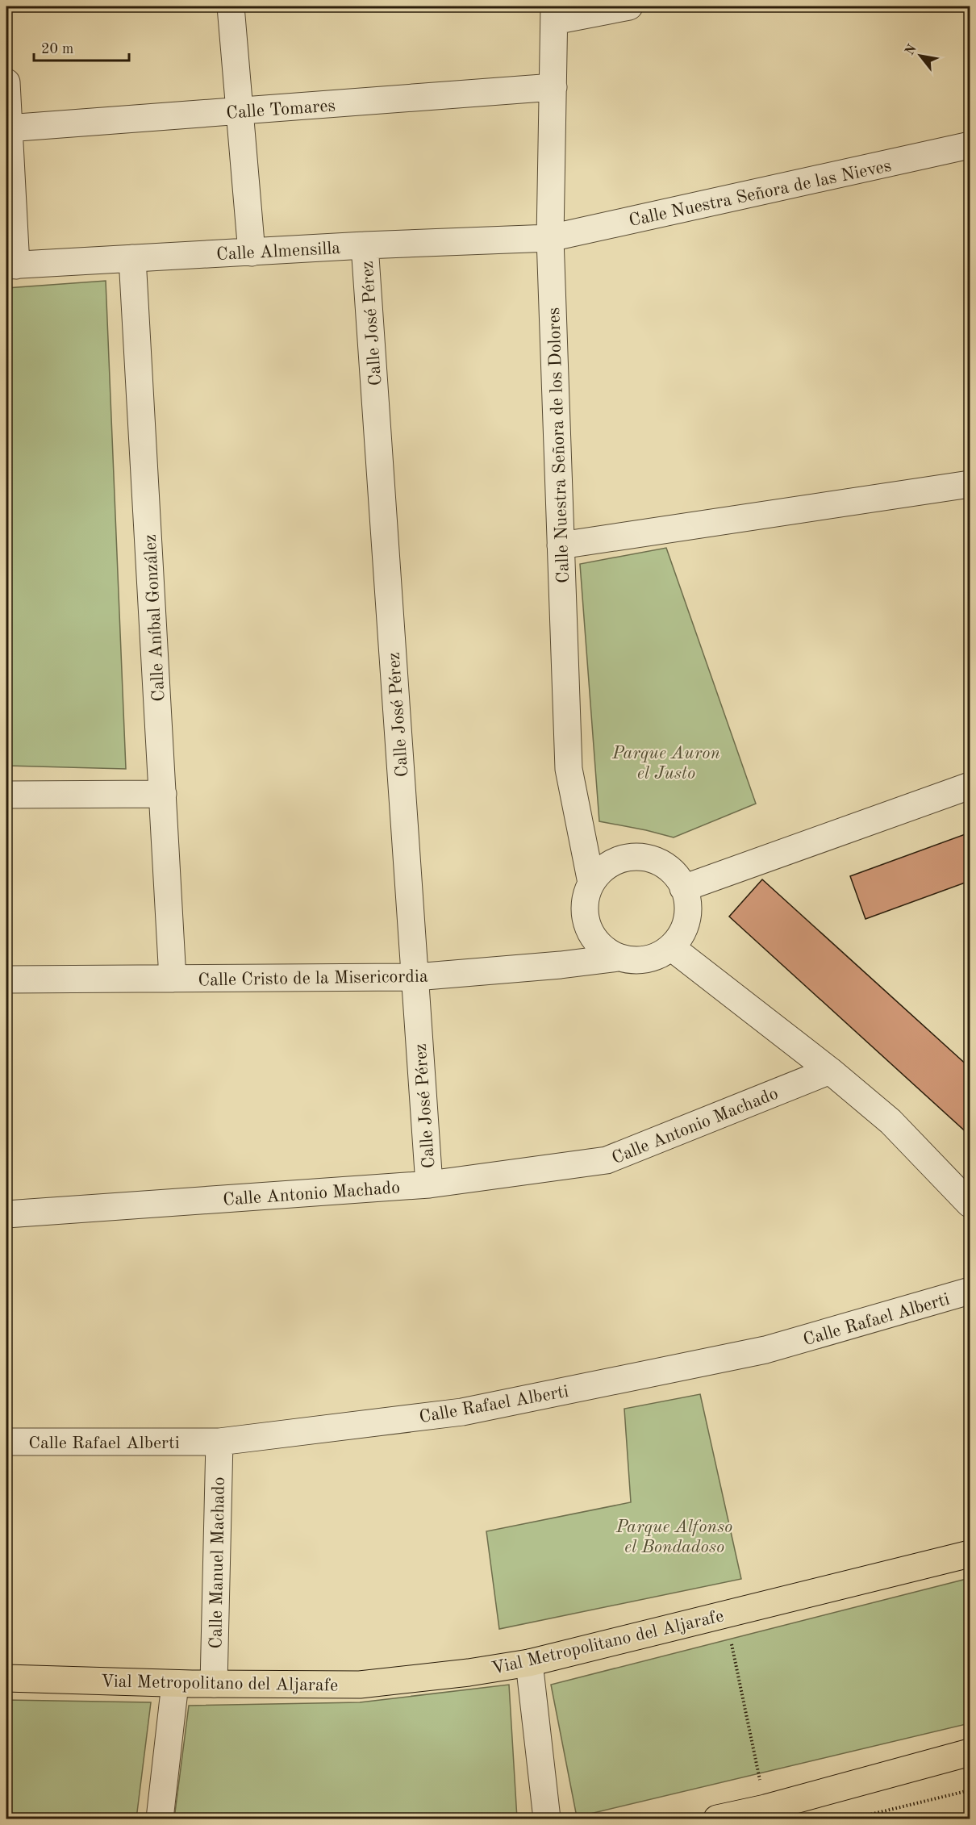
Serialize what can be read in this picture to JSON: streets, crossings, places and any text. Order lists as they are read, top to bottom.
{
  "streets": {
    "main road": ["Vial Metropolitano del Aljarafe"],
    "street": [
      "Calle Tomares",
      "Calle Nuestra Señora de las Nieves",
      "Calle Almensilla",
      "Calle José Pérez",
      "Calle Nuestra Señora de los Dolores",
      "Calle Aníbal González",
      "Calle Cristo de la Misericordia",
      "Calle Antonio Machado",
      "Calle Rafael Alberti",
      "Calle Manuel Machado"
    ]
  },
  "crossings": [
    ["Calle Tomares", "Calle Nuestra Señora de los Dolores"],
    ["Calle Nuestra Señora de las Nieves", "Calle Almensilla"],
    ["Calle Nuestra Señora de las Nieves", "Calle Nuestra Señora de los Dolores"],
    ["Calle Almensilla", "Calle José Pérez"],
    ["Calle Almensilla", "Calle Nuestra Señora de los Dolores"],
    ["Calle Almensilla", "Calle Aníbal González"],
    ["Calle José Pérez", "Calle Cristo de la Misericordia"],
    ["Calle José Pérez", "Calle Antonio Machado"],
    ["Calle Nuestra Señora de los Dolores", "Calle Cristo de la Misericordia"],
    ["Calle Aníbal González", "Calle Cristo de la Misericordia"],
    ["Calle Rafael Alberti", "Calle Manuel Machado"],
    ["Calle Manuel Machado", "Vial Metropolitano del Aljarafe"]
  ],
  "parks": ["Parque Auron el Justo", "Parque Alfonso el Bondadoso"],
  "scale_bar": "20 m",
  "north": "top left"
}
